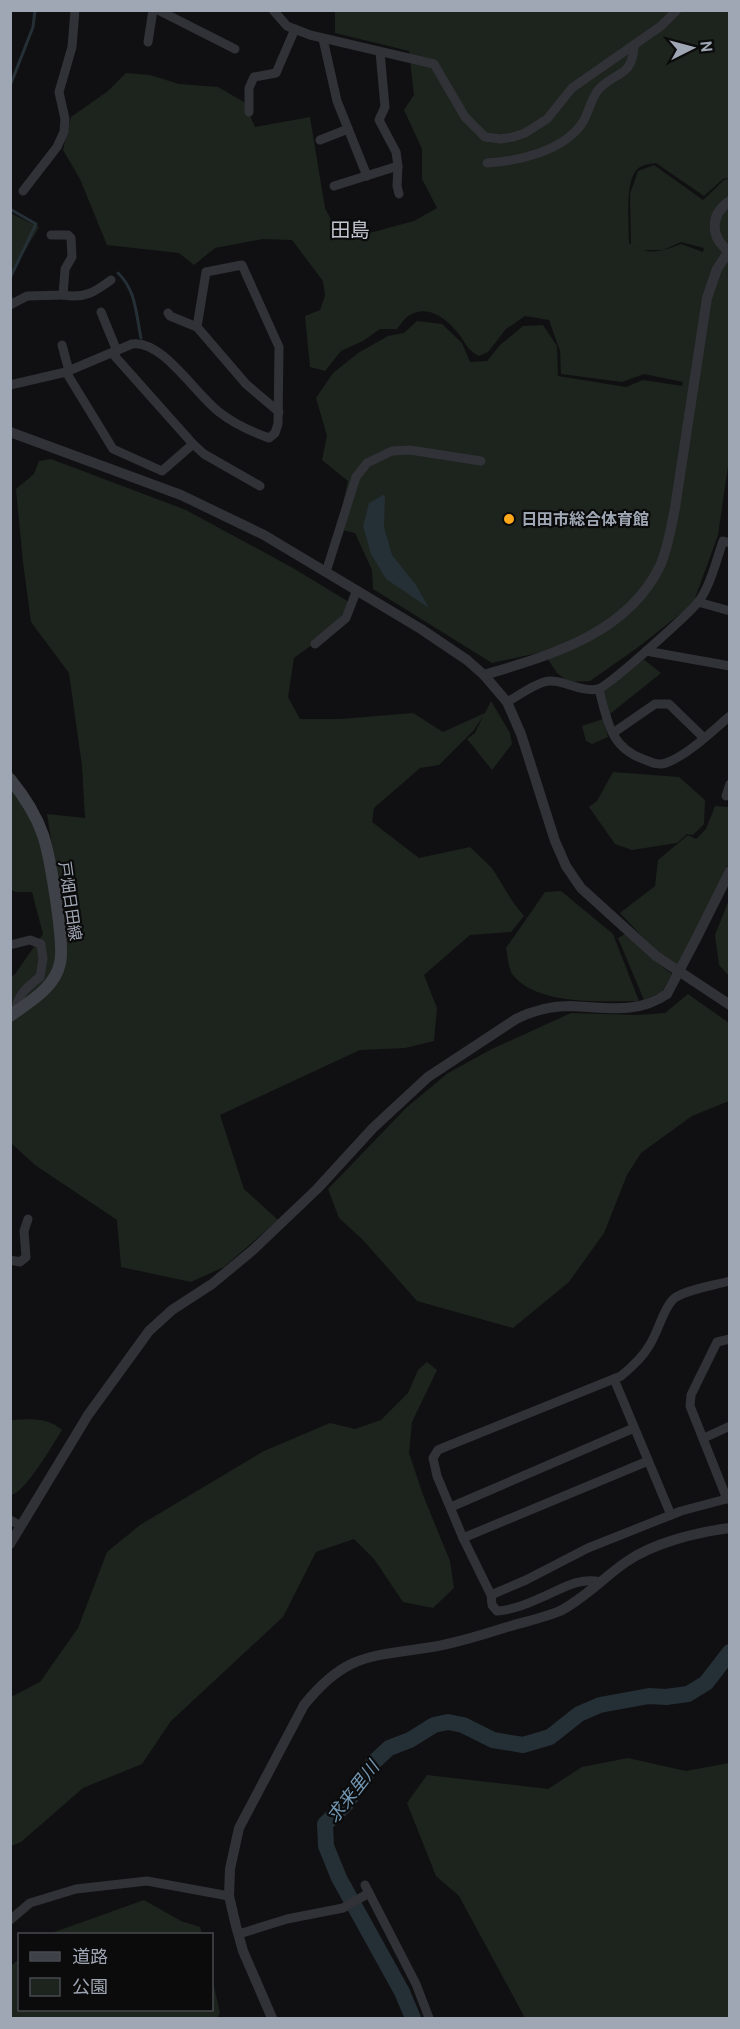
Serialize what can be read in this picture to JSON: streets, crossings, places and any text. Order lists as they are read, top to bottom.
{
  "streets": {
    "main road": ["戸畑日田線"]
  },
  "districts": ["田島"],
  "water": ["求来里川"],
  "places": ["日田市総合体育館"],
  "legend": ["道路", "公園"],
  "north": "right"
}
